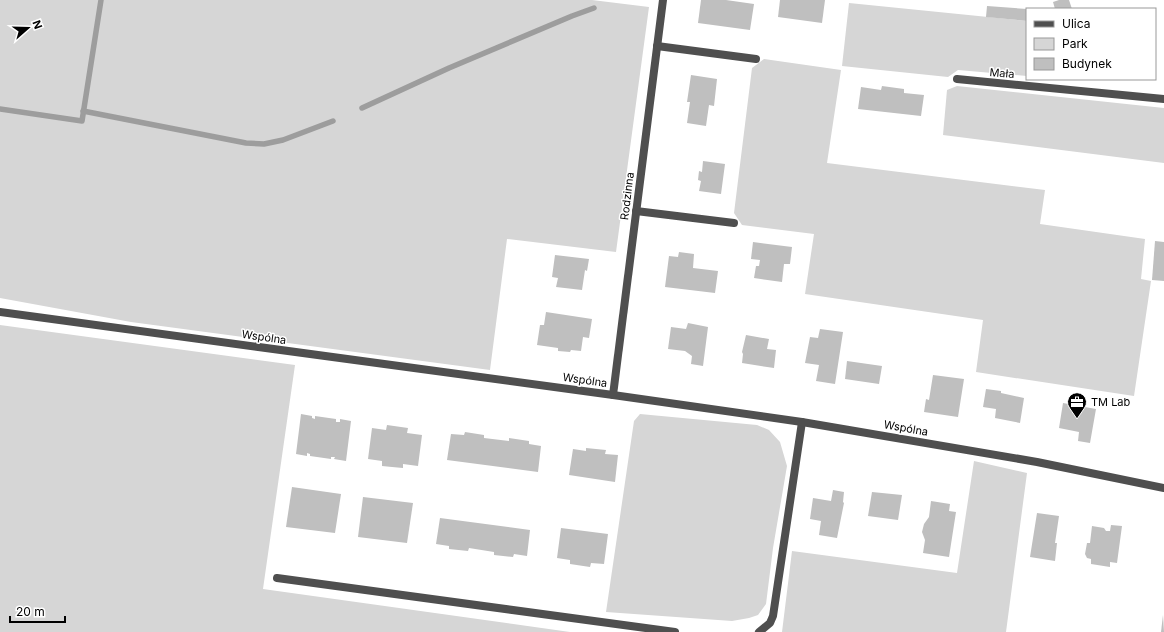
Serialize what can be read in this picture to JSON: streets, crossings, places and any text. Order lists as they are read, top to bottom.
{
  "streets": {
    "street": ["Mała", "Rodzinna", "Wspólna"]
  },
  "crossings": [
    ["Rodzinna", "Wspólna"]
  ],
  "places": {
    "office": ["TM Lab"]
  },
  "legend": ["Ulica", "Park", "Budynek"],
  "scale_bar": "20 m",
  "north": "right"
}
